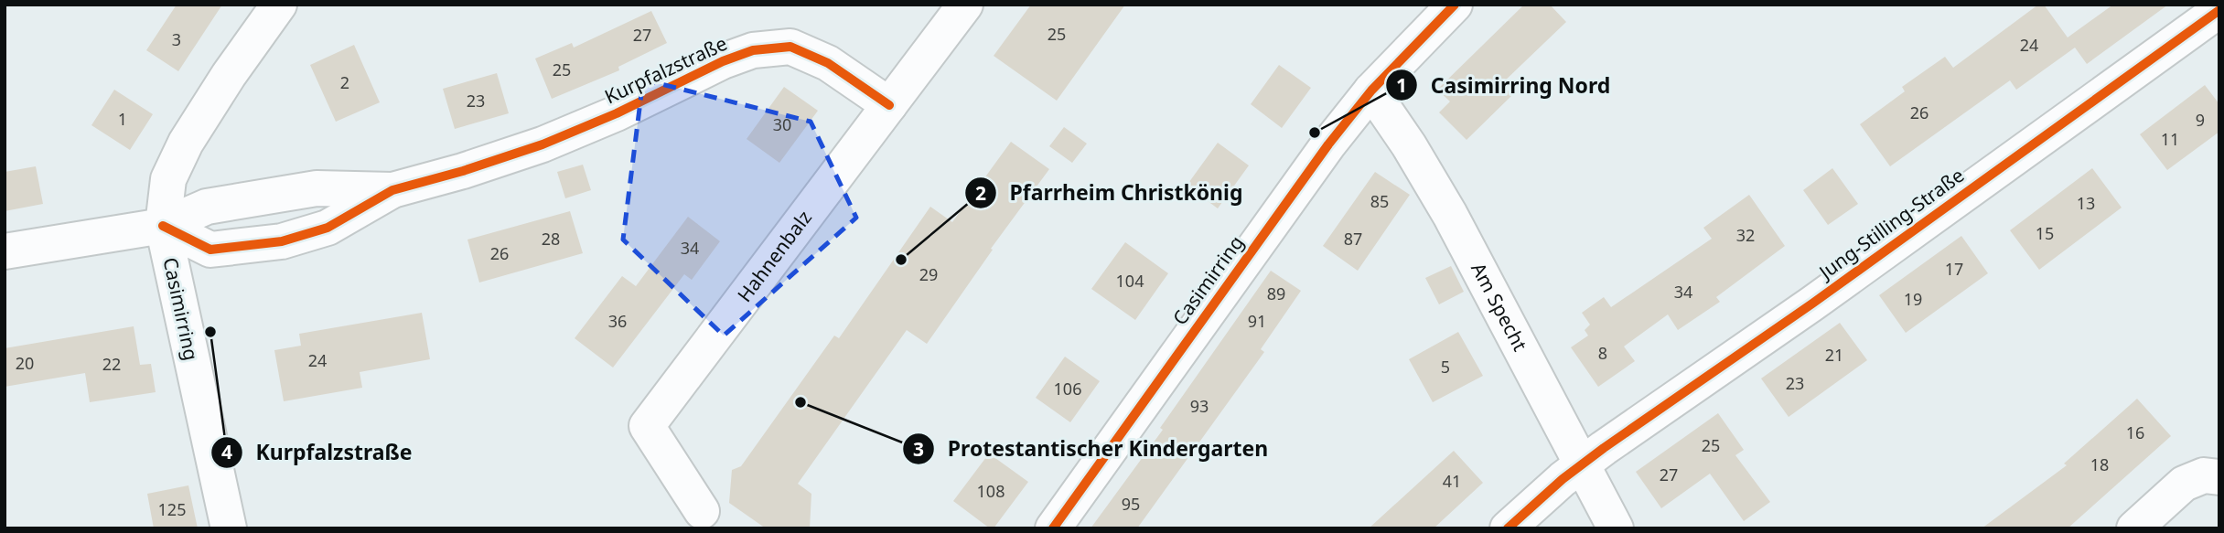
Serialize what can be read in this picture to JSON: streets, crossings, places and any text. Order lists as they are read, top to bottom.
{
  "streets": {
    "street": [
      "Kurpfalzstraße",
      "Jung-Stilling-Straße",
      "Hahnenbalz",
      "Casimirring",
      "Am Specht"
    ]
  },
  "crossings": [
    ["Kurpfalzstraße", "Hahnenbalz"],
    ["Kurpfalzstraße", "Casimirring"],
    ["Jung-Stilling-Straße", "Am Specht"],
    ["Casimirring", "Am Specht"]
  ],
  "places": [
    "Casimirring Nord",
    "Pfarrheim Christkönig",
    "Kurpfalzstraße",
    "Protestantischer Kindergarten"
  ],
  "house_numbers": [
    "25",
    "27",
    "3",
    "24",
    "25",
    "2",
    "23",
    "26",
    "1",
    "9",
    "30",
    "11",
    "85",
    "13",
    "15",
    "32",
    "28",
    "87",
    "34",
    "26",
    "17",
    "29",
    "104",
    "34",
    "89",
    "19",
    "36",
    "91",
    "8",
    "21",
    "24",
    "20",
    "22",
    "5",
    "23",
    "106",
    "93",
    "16",
    "25",
    "18",
    "27",
    "41",
    "108",
    "95",
    "125"
  ]
}
